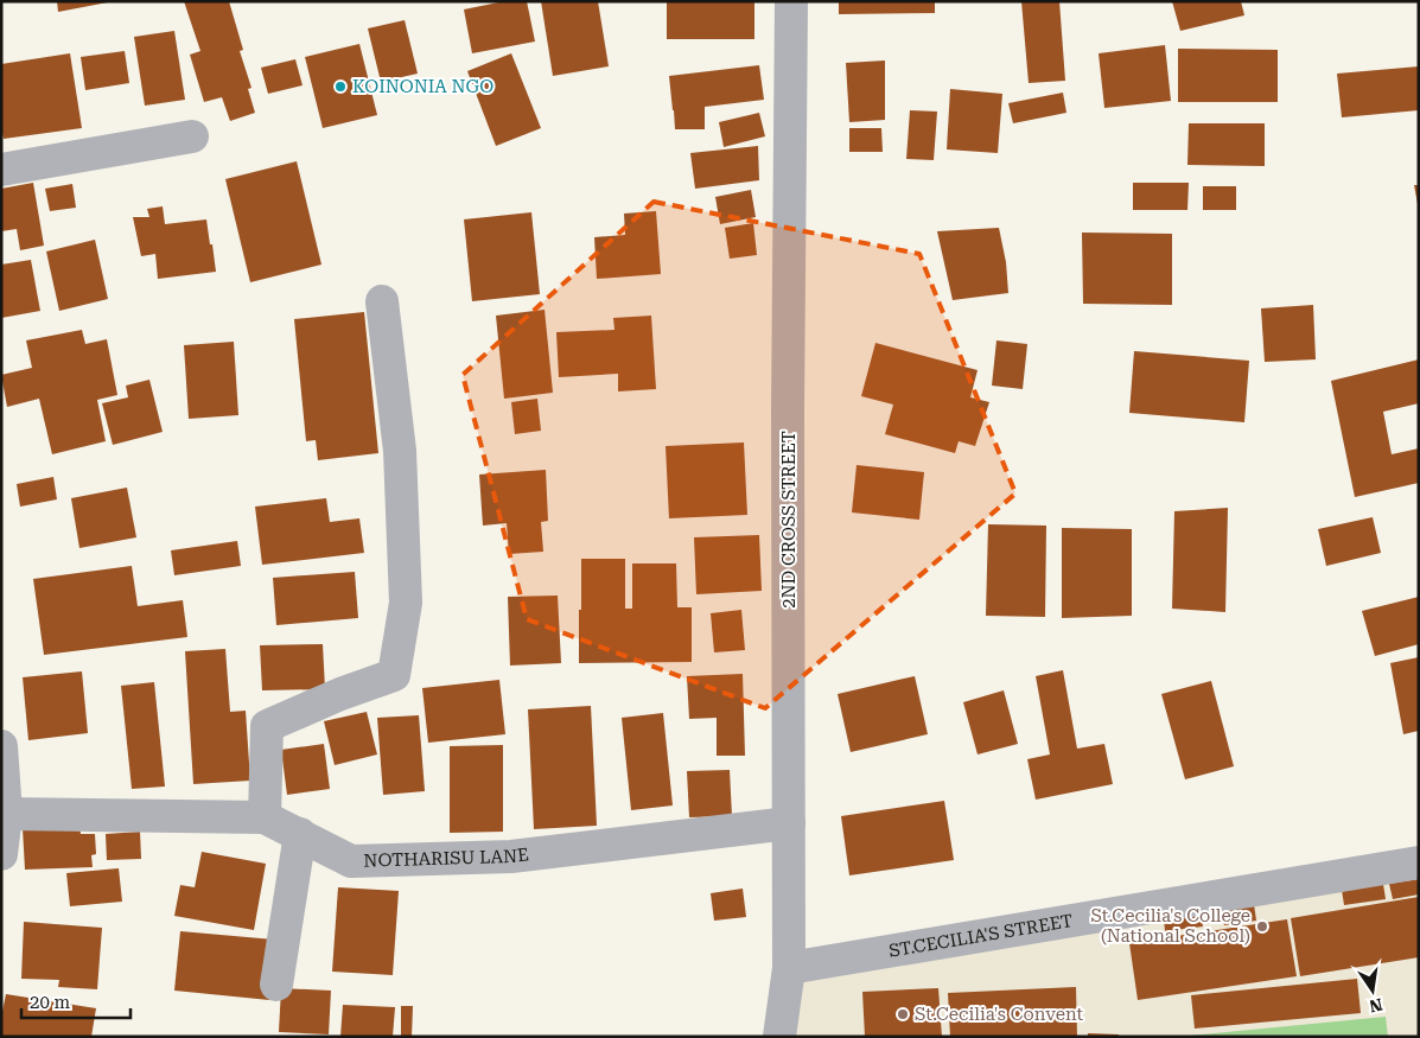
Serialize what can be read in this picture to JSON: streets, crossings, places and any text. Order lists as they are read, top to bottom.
{
  "streets": {
    "street": ["2ND CROSS STREET", "NOTHARISU LANE", "ST.CECILIA'S STREET"]
  },
  "crossings": [
    ["2ND CROSS STREET", "NOTHARISU LANE"],
    ["2ND CROSS STREET", "ST.CECILIA'S STREET"]
  ],
  "places": ["KOINONIA NGO", "St.Cecilia's College (National School)", "St.Cecilia's Convent"],
  "scale_bar": "20 m",
  "north": "bottom"
}
